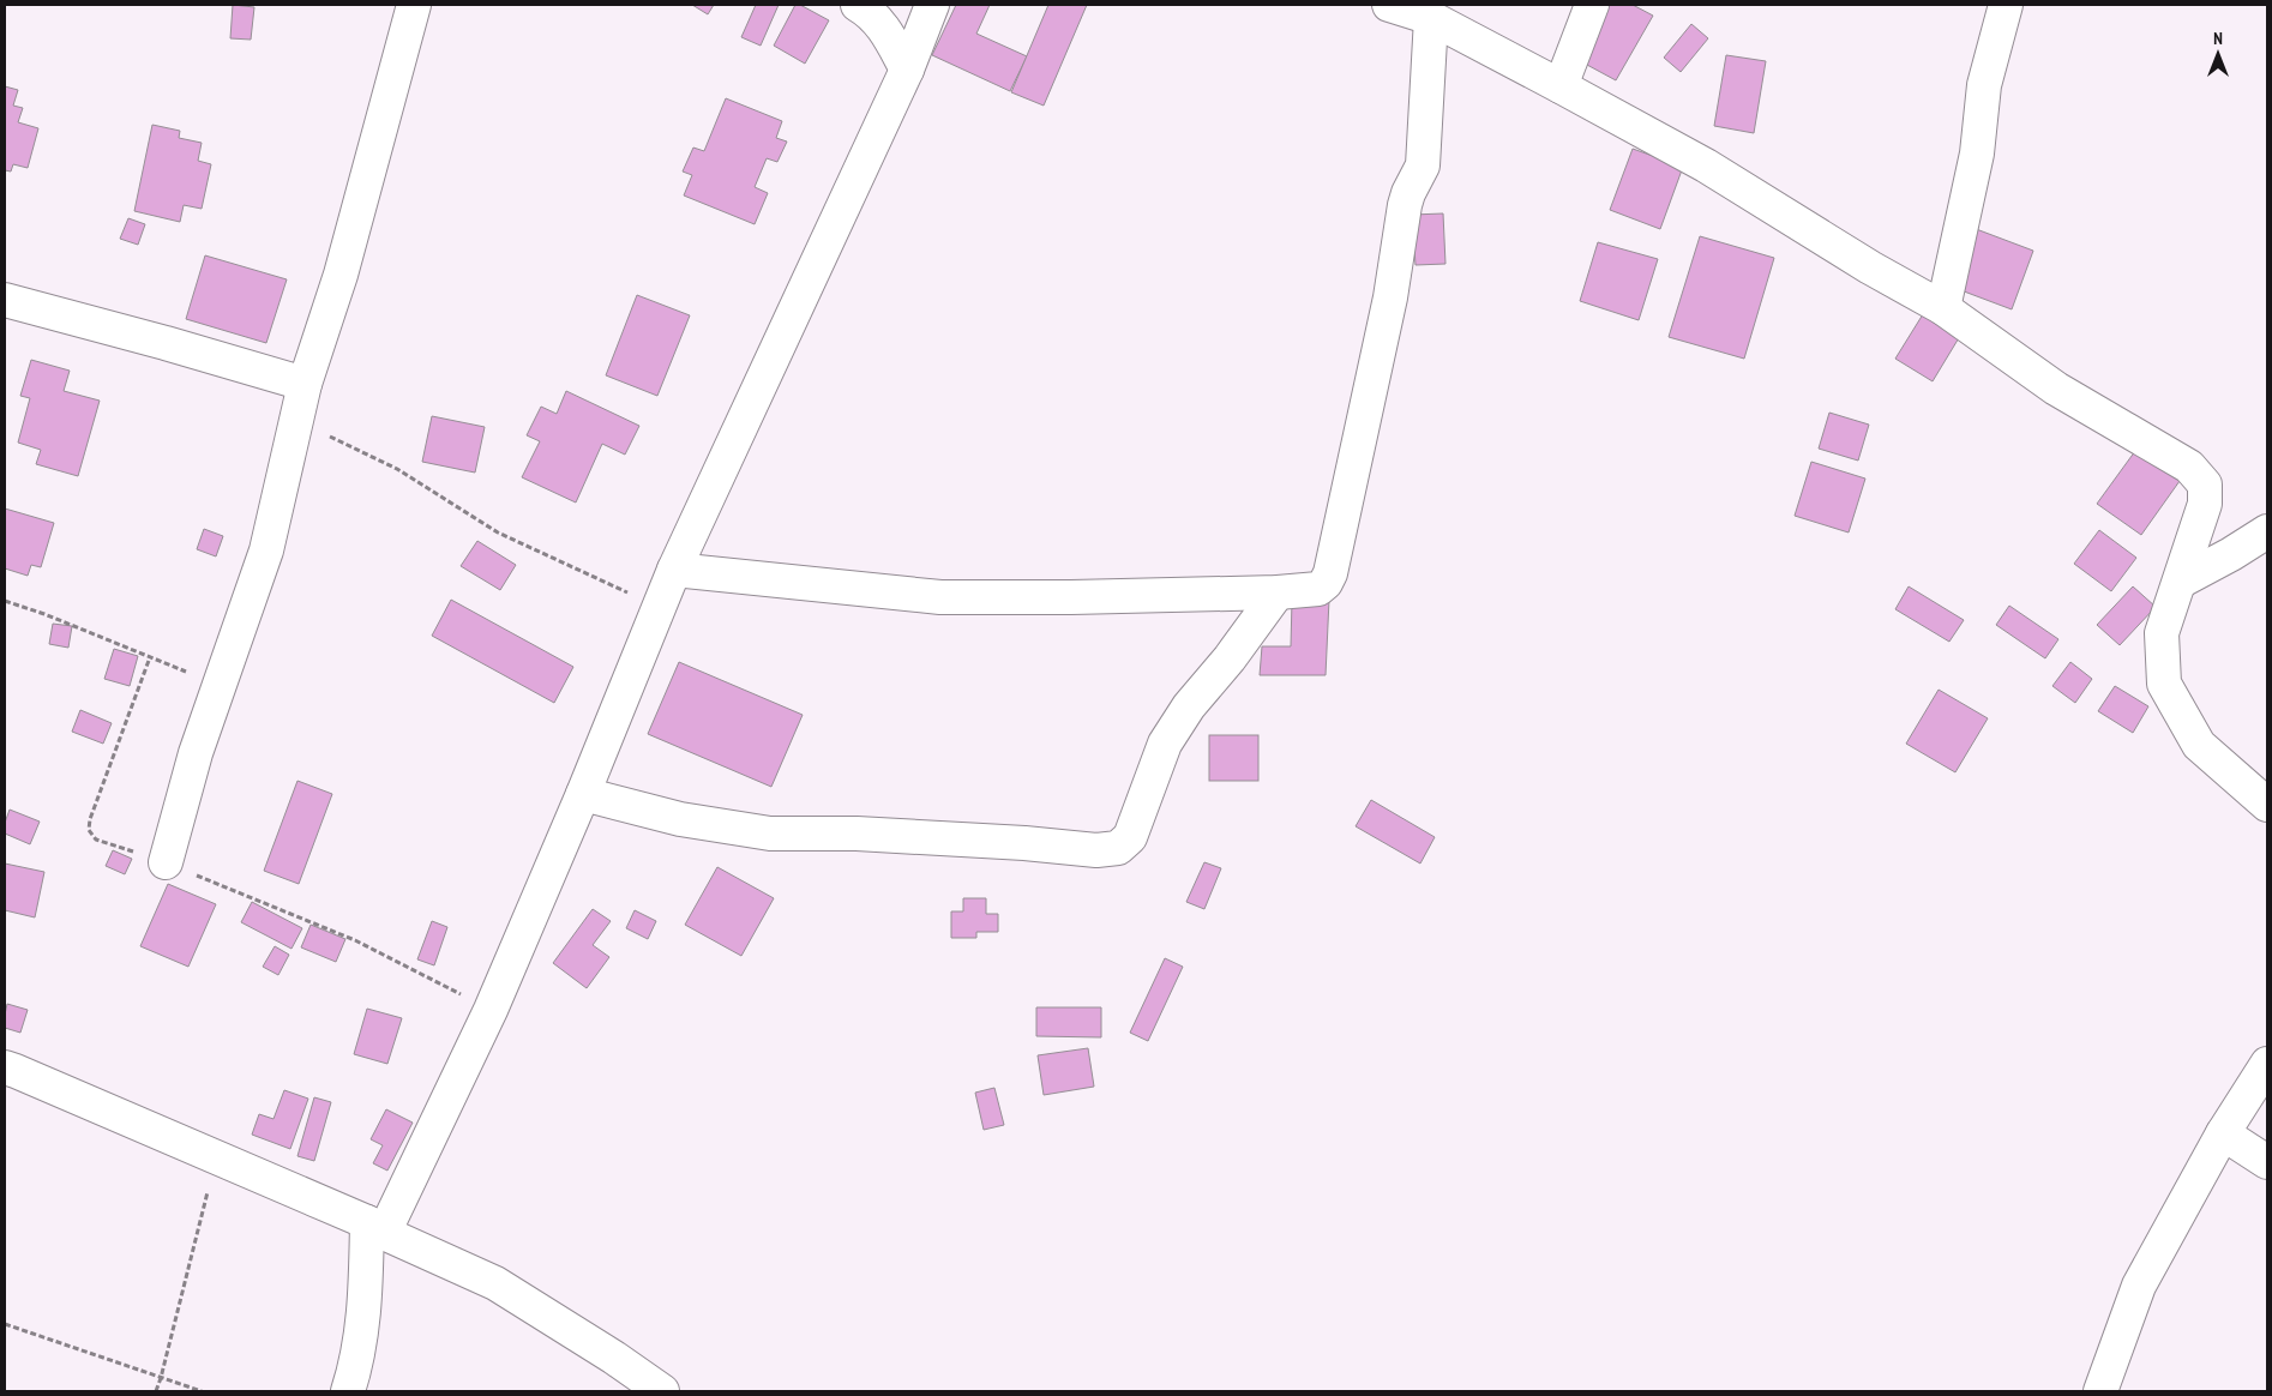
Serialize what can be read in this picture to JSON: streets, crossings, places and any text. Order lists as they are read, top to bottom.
{
  "north": "top"
}
